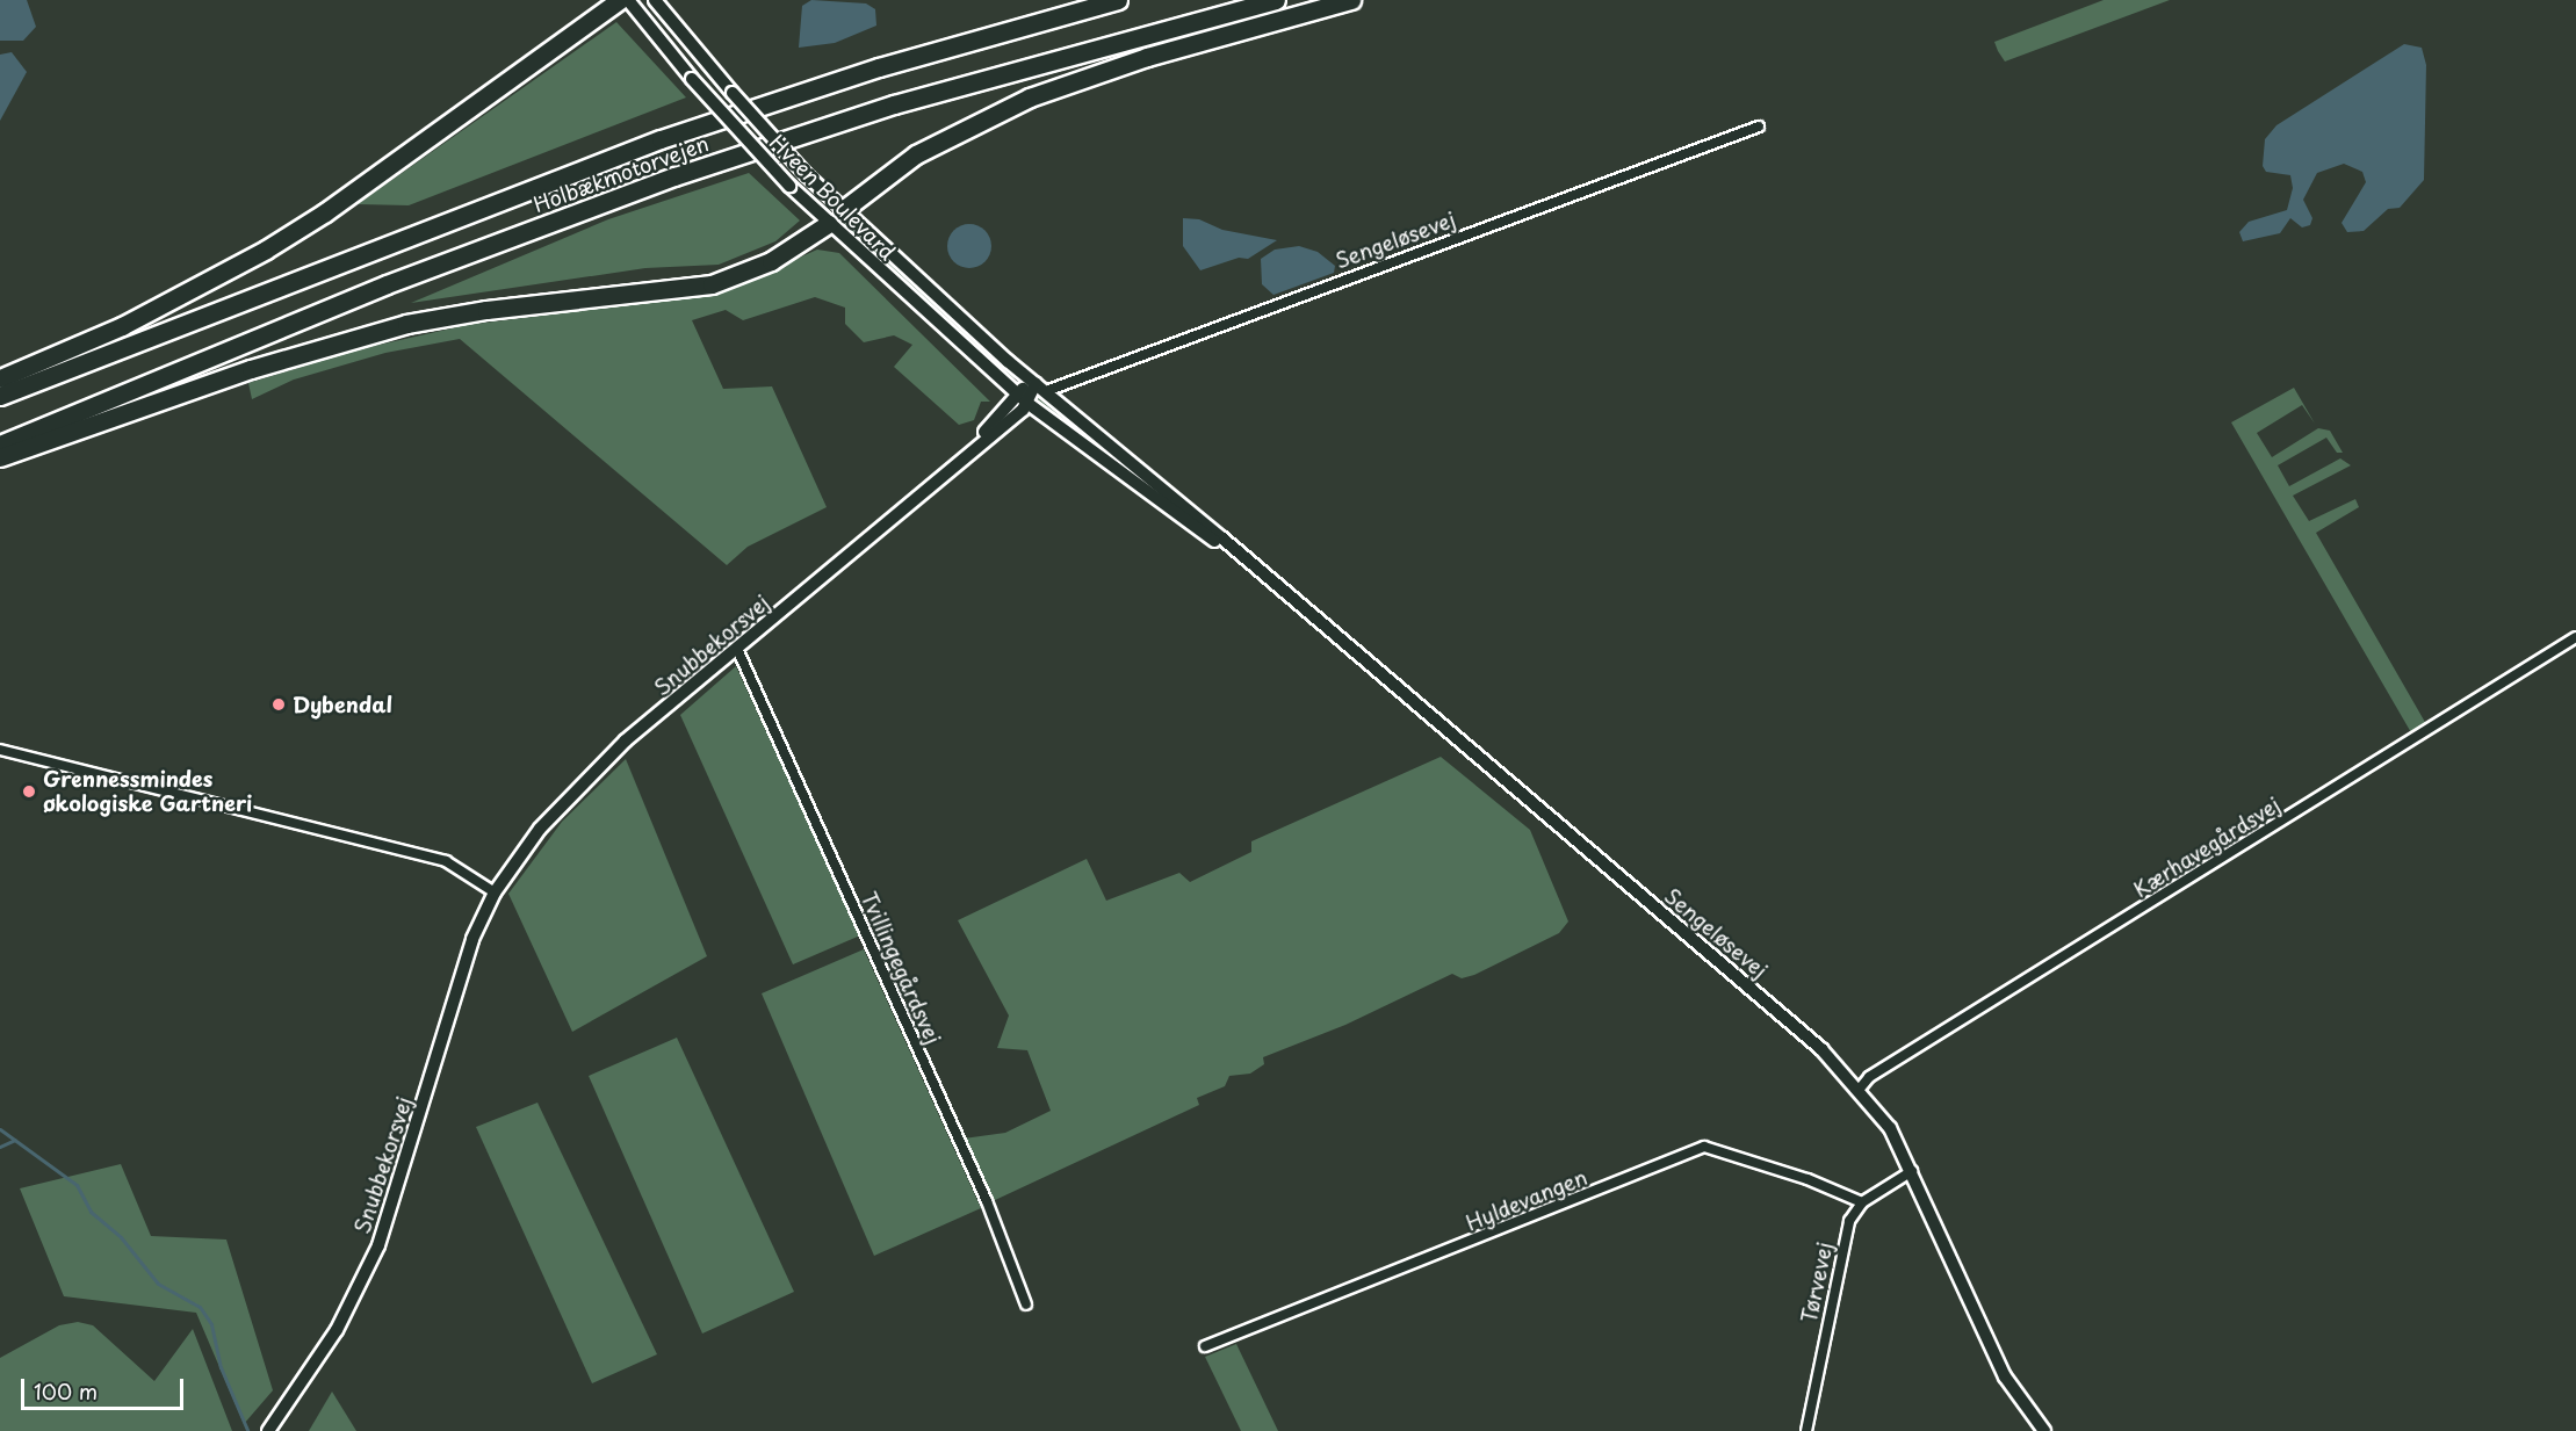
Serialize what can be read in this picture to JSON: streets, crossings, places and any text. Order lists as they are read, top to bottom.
{
  "streets": {
    "highway": ["Holbækmotorvejen"],
    "street": [
      "Hveen Boulevard",
      "Sengeløsevej",
      "Snubbekorsvej",
      "Kærhavegårdsvej",
      "Tvillingegårdsvej",
      "Hyldevangen",
      "Tørvevej"
    ]
  },
  "crossings": [
    ["Hveen Boulevard", "Sengeløsevej"],
    ["Hveen Boulevard", "Snubbekorsvej"],
    ["Sengeløsevej", "Snubbekorsvej"],
    ["Sengeløsevej", "Kærhavegårdsvej"],
    ["Sengeløsevej", "Tørvevej"],
    ["Snubbekorsvej", "Tvillingegårdsvej"],
    ["Hyldevangen", "Tørvevej"]
  ],
  "places": ["Dybendal", "Grennessmindes økologiske Gartneri"],
  "scale_bar": "100 m"
}
